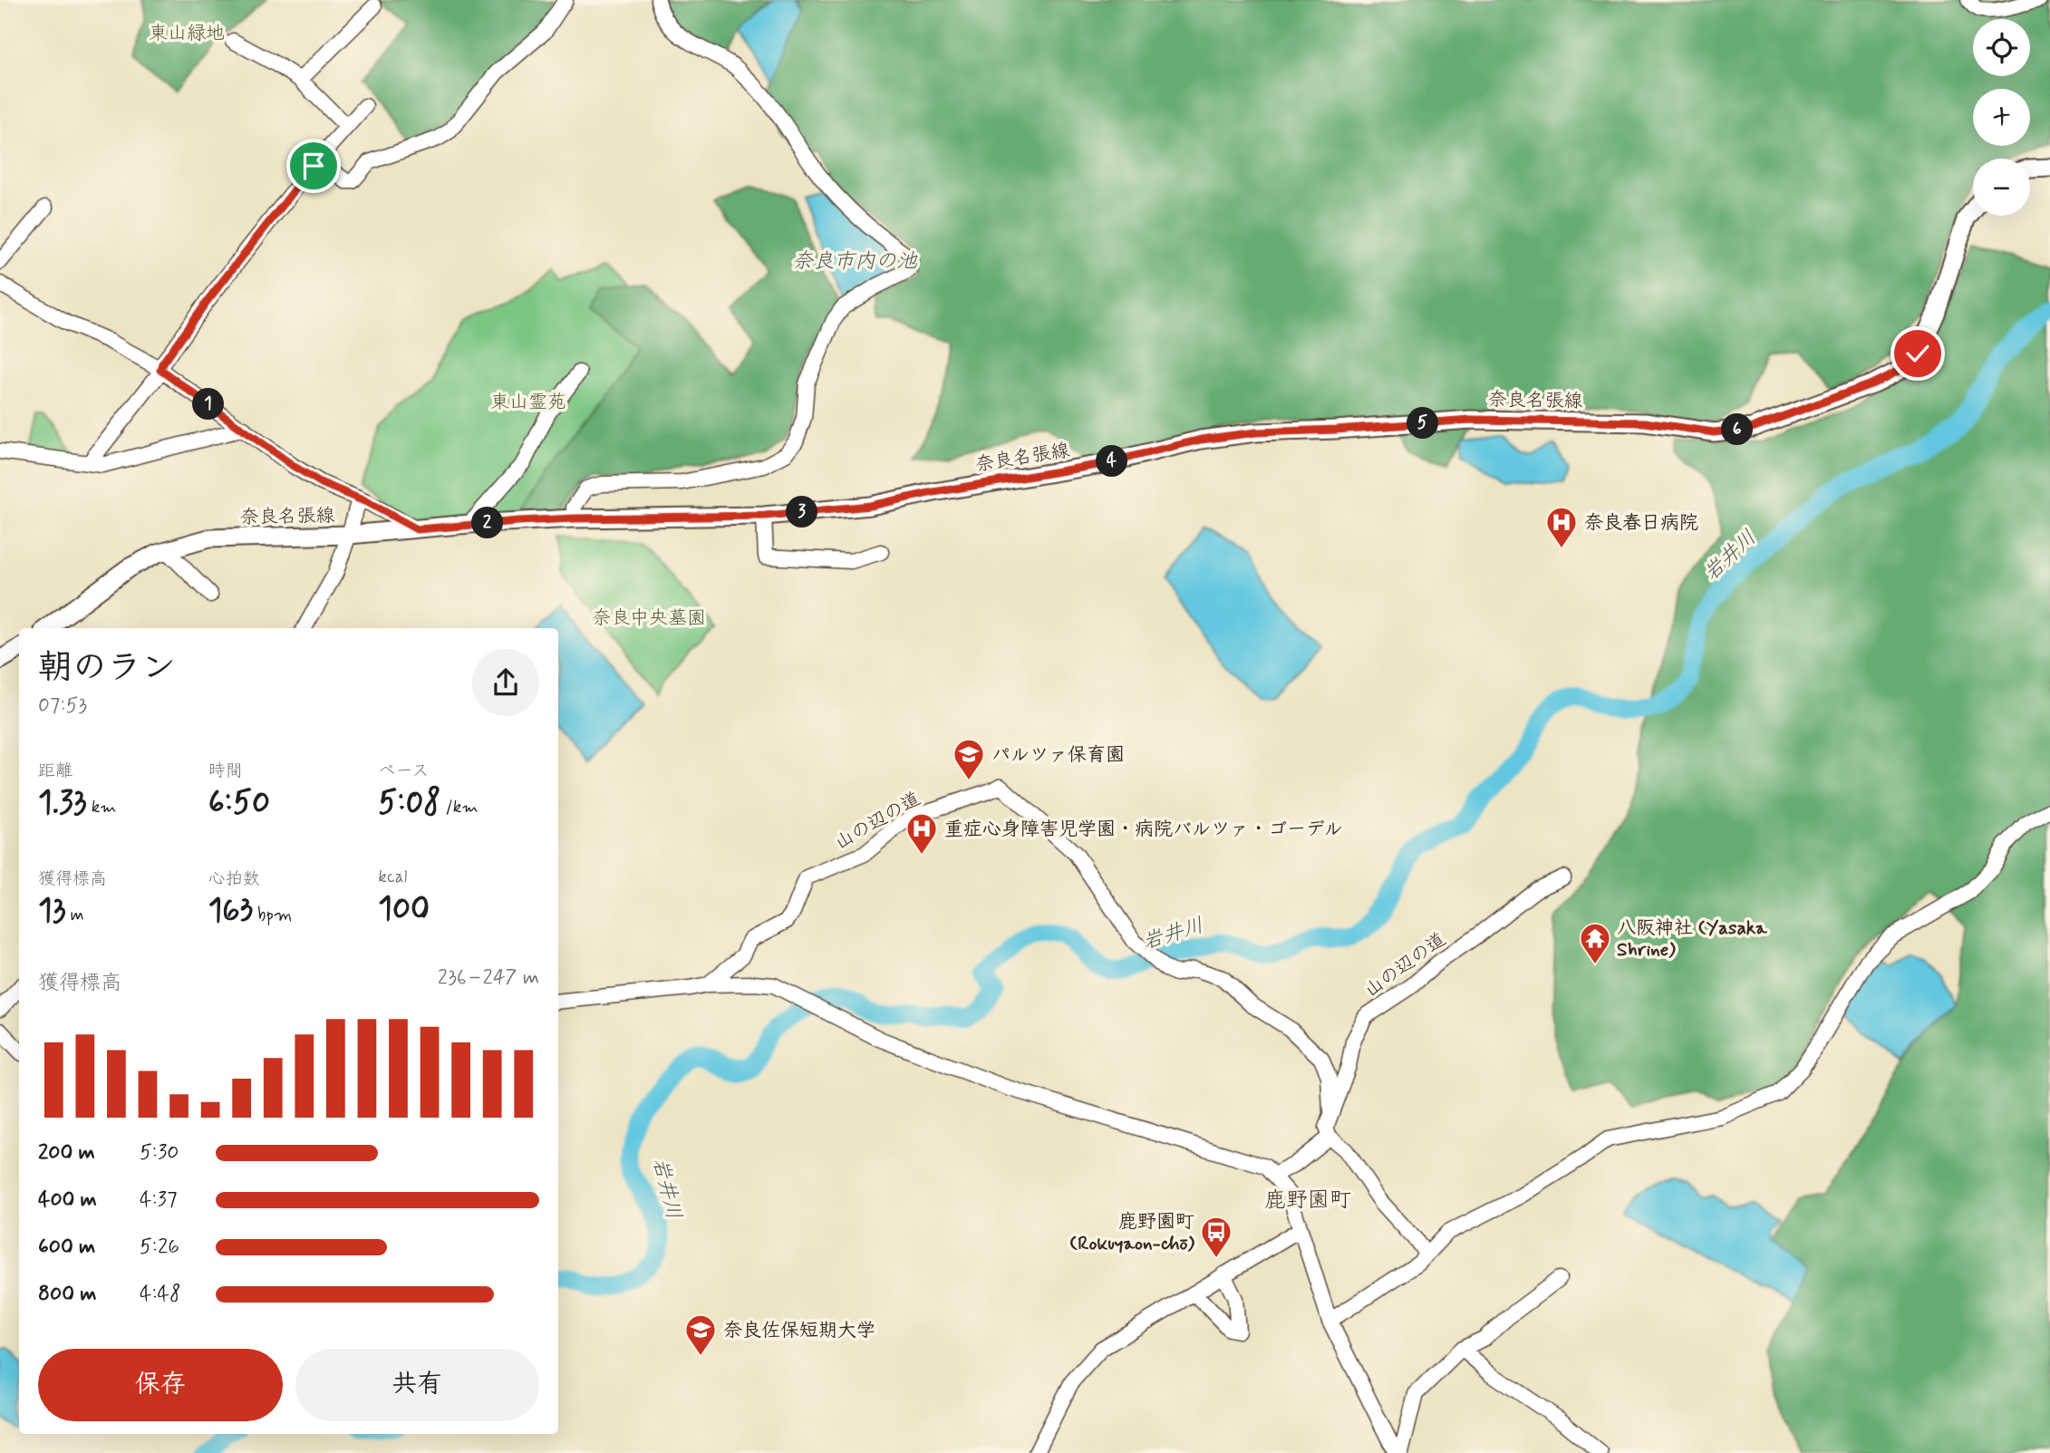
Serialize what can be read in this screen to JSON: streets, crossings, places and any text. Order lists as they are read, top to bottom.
{
  "streets": {
    "main road": ["奈良名張線"],
    "street": ["山の辺の道"]
  },
  "districts": ["鹿野園町"],
  "water": ["奈良市内の池", "岩井川"],
  "parks": ["東山緑地", "東山霊苑", "奈良中央墓園"],
  "places": {
    "hospital": ["奈良春日病院", "重症心身障害児学園・病院バルツァ・ゴーデル"],
    "school or university": ["パルツァ保育園", "奈良佐保短期大学"],
    "temple": ["八阪神社 (Yasaka Shrine)"],
    "bus stop": ["鹿野園町 (Rokuyaon-chō)"]
  },
  "page": {
    "map_buttons": ["+", "−"],
    "pins": [
      "1",
      "5",
      "6",
      "4",
      "3",
      "2"
    ],
    "heading": ["朝のラン", "07:53"],
    "stats": [
      ["距離", "1.33 km"],
      ["時間", "6:50"],
      ["ペース", "5:08 /km"],
      ["獲得標高", "13 m"],
      ["心拍数", "163 bpm"],
      ["kcal", "100"]
    ],
    "chart": ["獲得標高", "236–247 m"],
    "list": [
      {
        "name": "200 m",
        "note": "5:30"
      },
      {
        "name": "400 m",
        "note": "4:37"
      },
      {
        "name": "600 m",
        "note": "5:26"
      },
      {
        "name": "800 m",
        "note": "4:48"
      }
    ],
    "buttons": ["保存", "共有"]
  }
}
